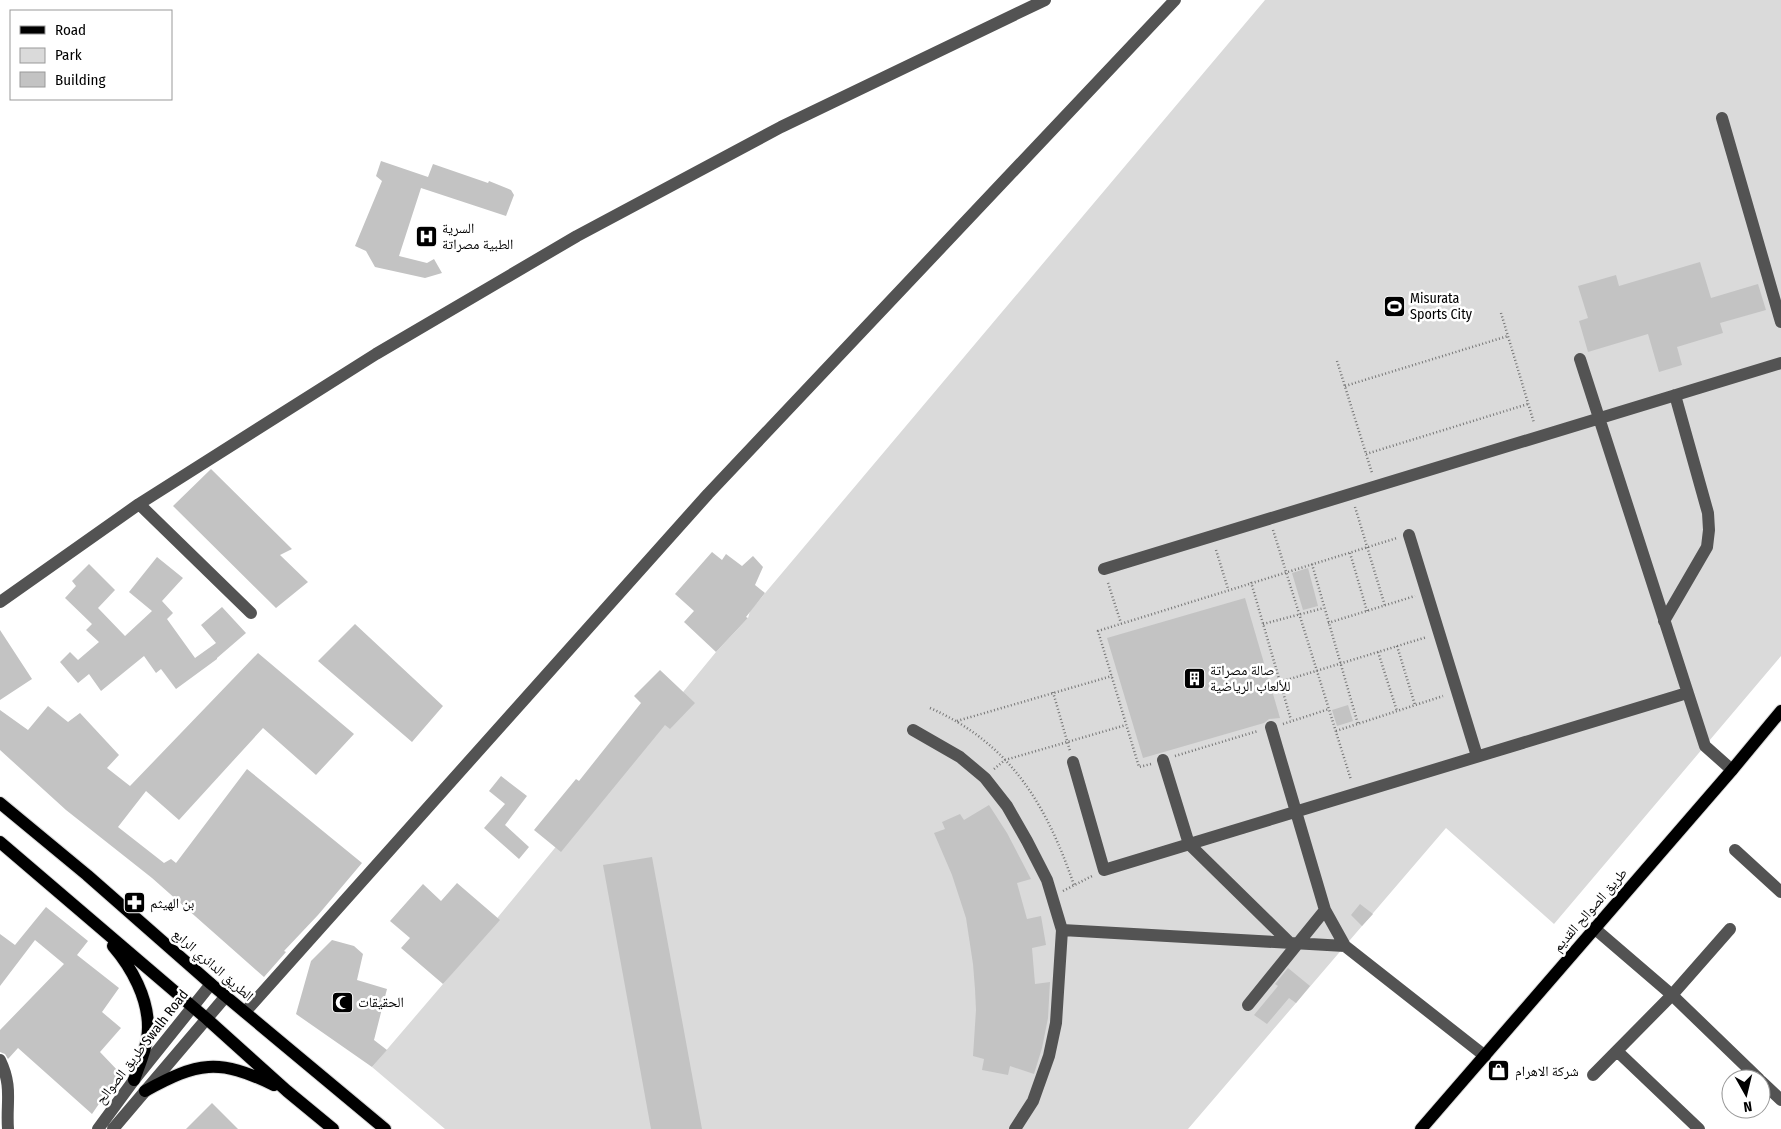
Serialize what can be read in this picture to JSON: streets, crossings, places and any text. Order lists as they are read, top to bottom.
{
  "streets": {
    "main road": ["طريق الصوالح القديم", "الطريق الدائري الرابع"],
    "street": ["طريق الصوالح Swalh Road"]
  },
  "crossings": [
    ["الطريق الدائري الرابع", "طريق الصوالح Swalh Road"]
  ],
  "places": {
    "hospital": ["السرية الطبية مصراتة"],
    "sports": ["Misurata Sports City"],
    "building": ["صالة مصراتة للألعاب الرياضية"],
    "pharmacy": ["بن الهيثم"],
    "mosque": ["الحقيقات"],
    "shop": ["شركة الاهرام"]
  },
  "legend": ["Road", "Park", "Building"],
  "north": "bottom"
}
